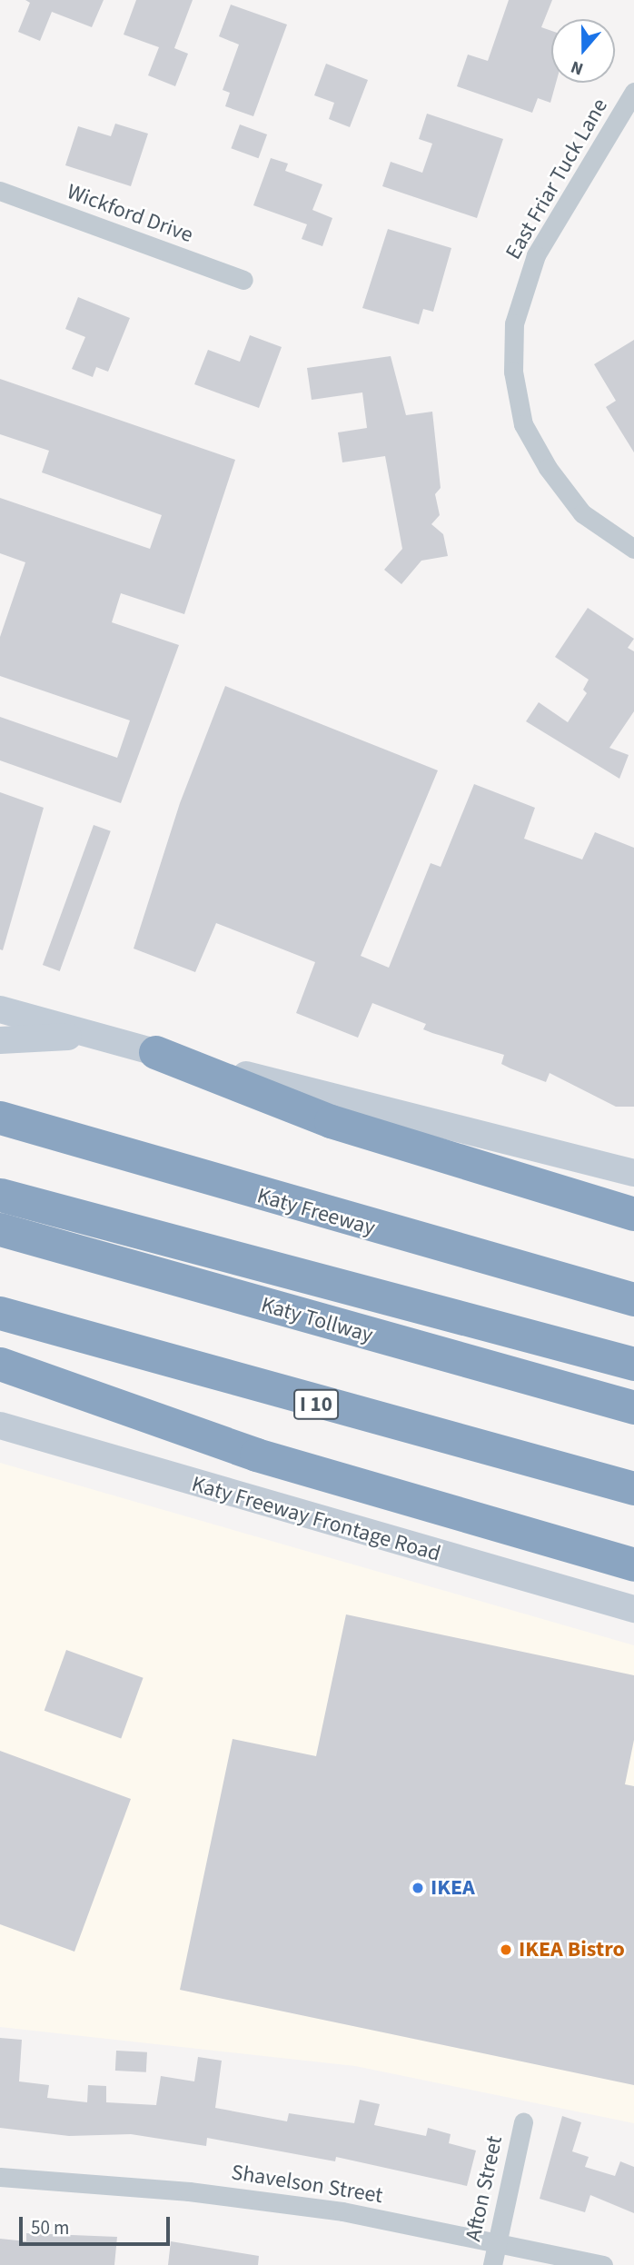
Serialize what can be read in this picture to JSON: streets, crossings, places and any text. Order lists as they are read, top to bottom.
{
  "streets": {
    "highway": ["Katy Freeway", "Katy Tollway", "I 10"],
    "main road": ["Katy Freeway Frontage Road"],
    "street": [
      "East Friar Tuck Lane",
      "Wickford Drive",
      "Shavelson Street",
      "Afton Street"
    ]
  },
  "crossings": [
    ["Shavelson Street", "Afton Street"]
  ],
  "places": ["IKEA", "IKEA Bistro"],
  "scale_bar": "50 m",
  "north": "bottom"
}
